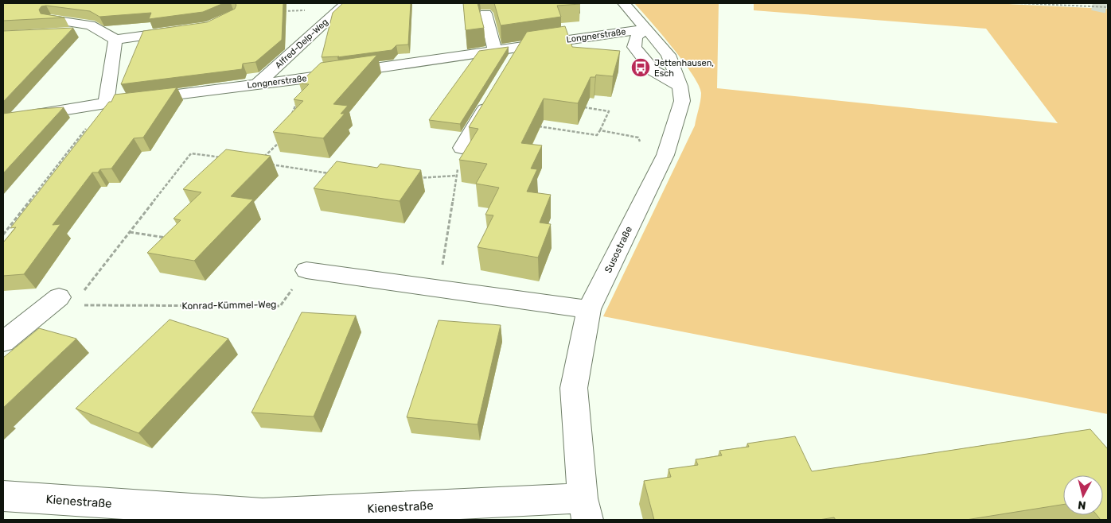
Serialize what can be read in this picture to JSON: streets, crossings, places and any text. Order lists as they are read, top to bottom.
{
  "streets": {
    "street": [
      "Longnerstraße",
      "Alfred-Delp-Weg",
      "Susostraße",
      "Kienestraße"
    ],
    "path": ["Konrad-Kümmel-Weg"]
  },
  "crossings": [
    ["Longnerstraße", "Alfred-Delp-Weg"],
    ["Longnerstraße", "Susostraße"],
    ["Susostraße", "Kienestraße"]
  ],
  "places": {
    "bus stop": ["Jettenhausen, Esch"]
  },
  "north": "bottom"
}
